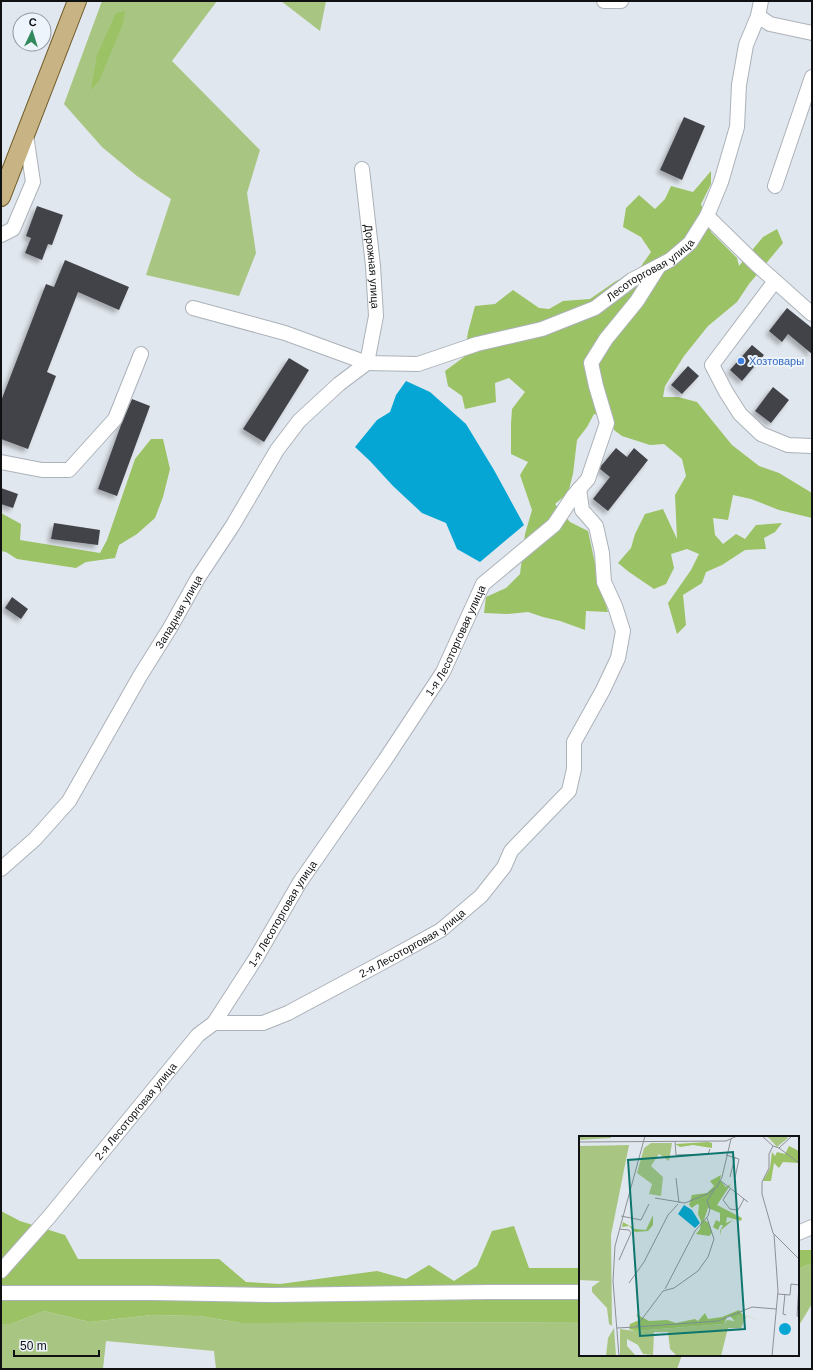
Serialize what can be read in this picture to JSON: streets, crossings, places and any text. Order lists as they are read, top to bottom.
{
  "streets": {
    "street": [
      "Дорожная улица",
      "Лесоторговая улица",
      "Западная улица",
      "1-я Лесоторговая улица",
      "2-я Лесоторговая улица"
    ]
  },
  "crossings": [
    ["Дорожная улица", "Лесоторговая улица"],
    ["Дорожная улица", "Западная улица"],
    ["Лесоторговая улица", "Западная улица"],
    ["Лесоторговая улица", "1-я Лесоторговая улица"],
    ["1-я Лесоторговая улица", "2-я Лесоторговая улица"]
  ],
  "places": ["Хозтовары"],
  "scale_bar": "50 m",
  "north": "top"
}
